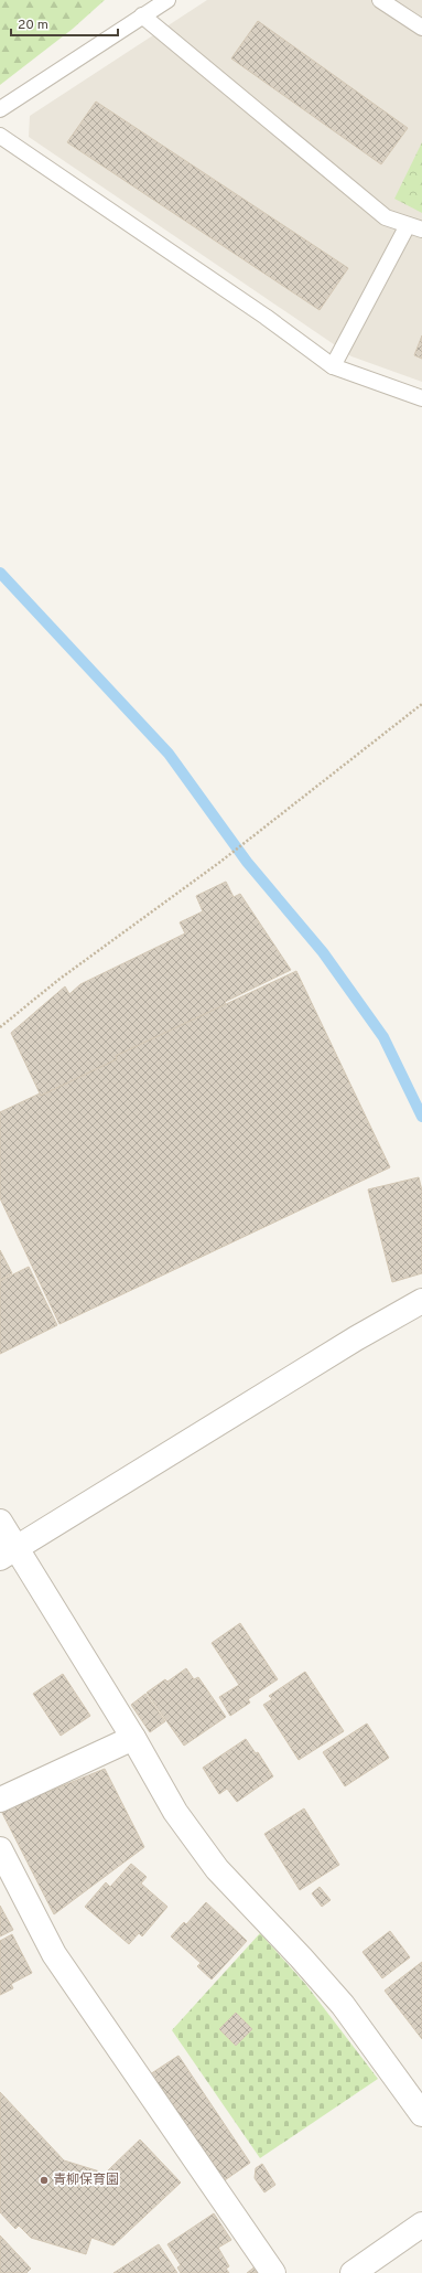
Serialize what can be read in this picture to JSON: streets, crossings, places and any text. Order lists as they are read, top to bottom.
{
  "places": ["青柳保育園"],
  "scale_bar": "20 m"
}
